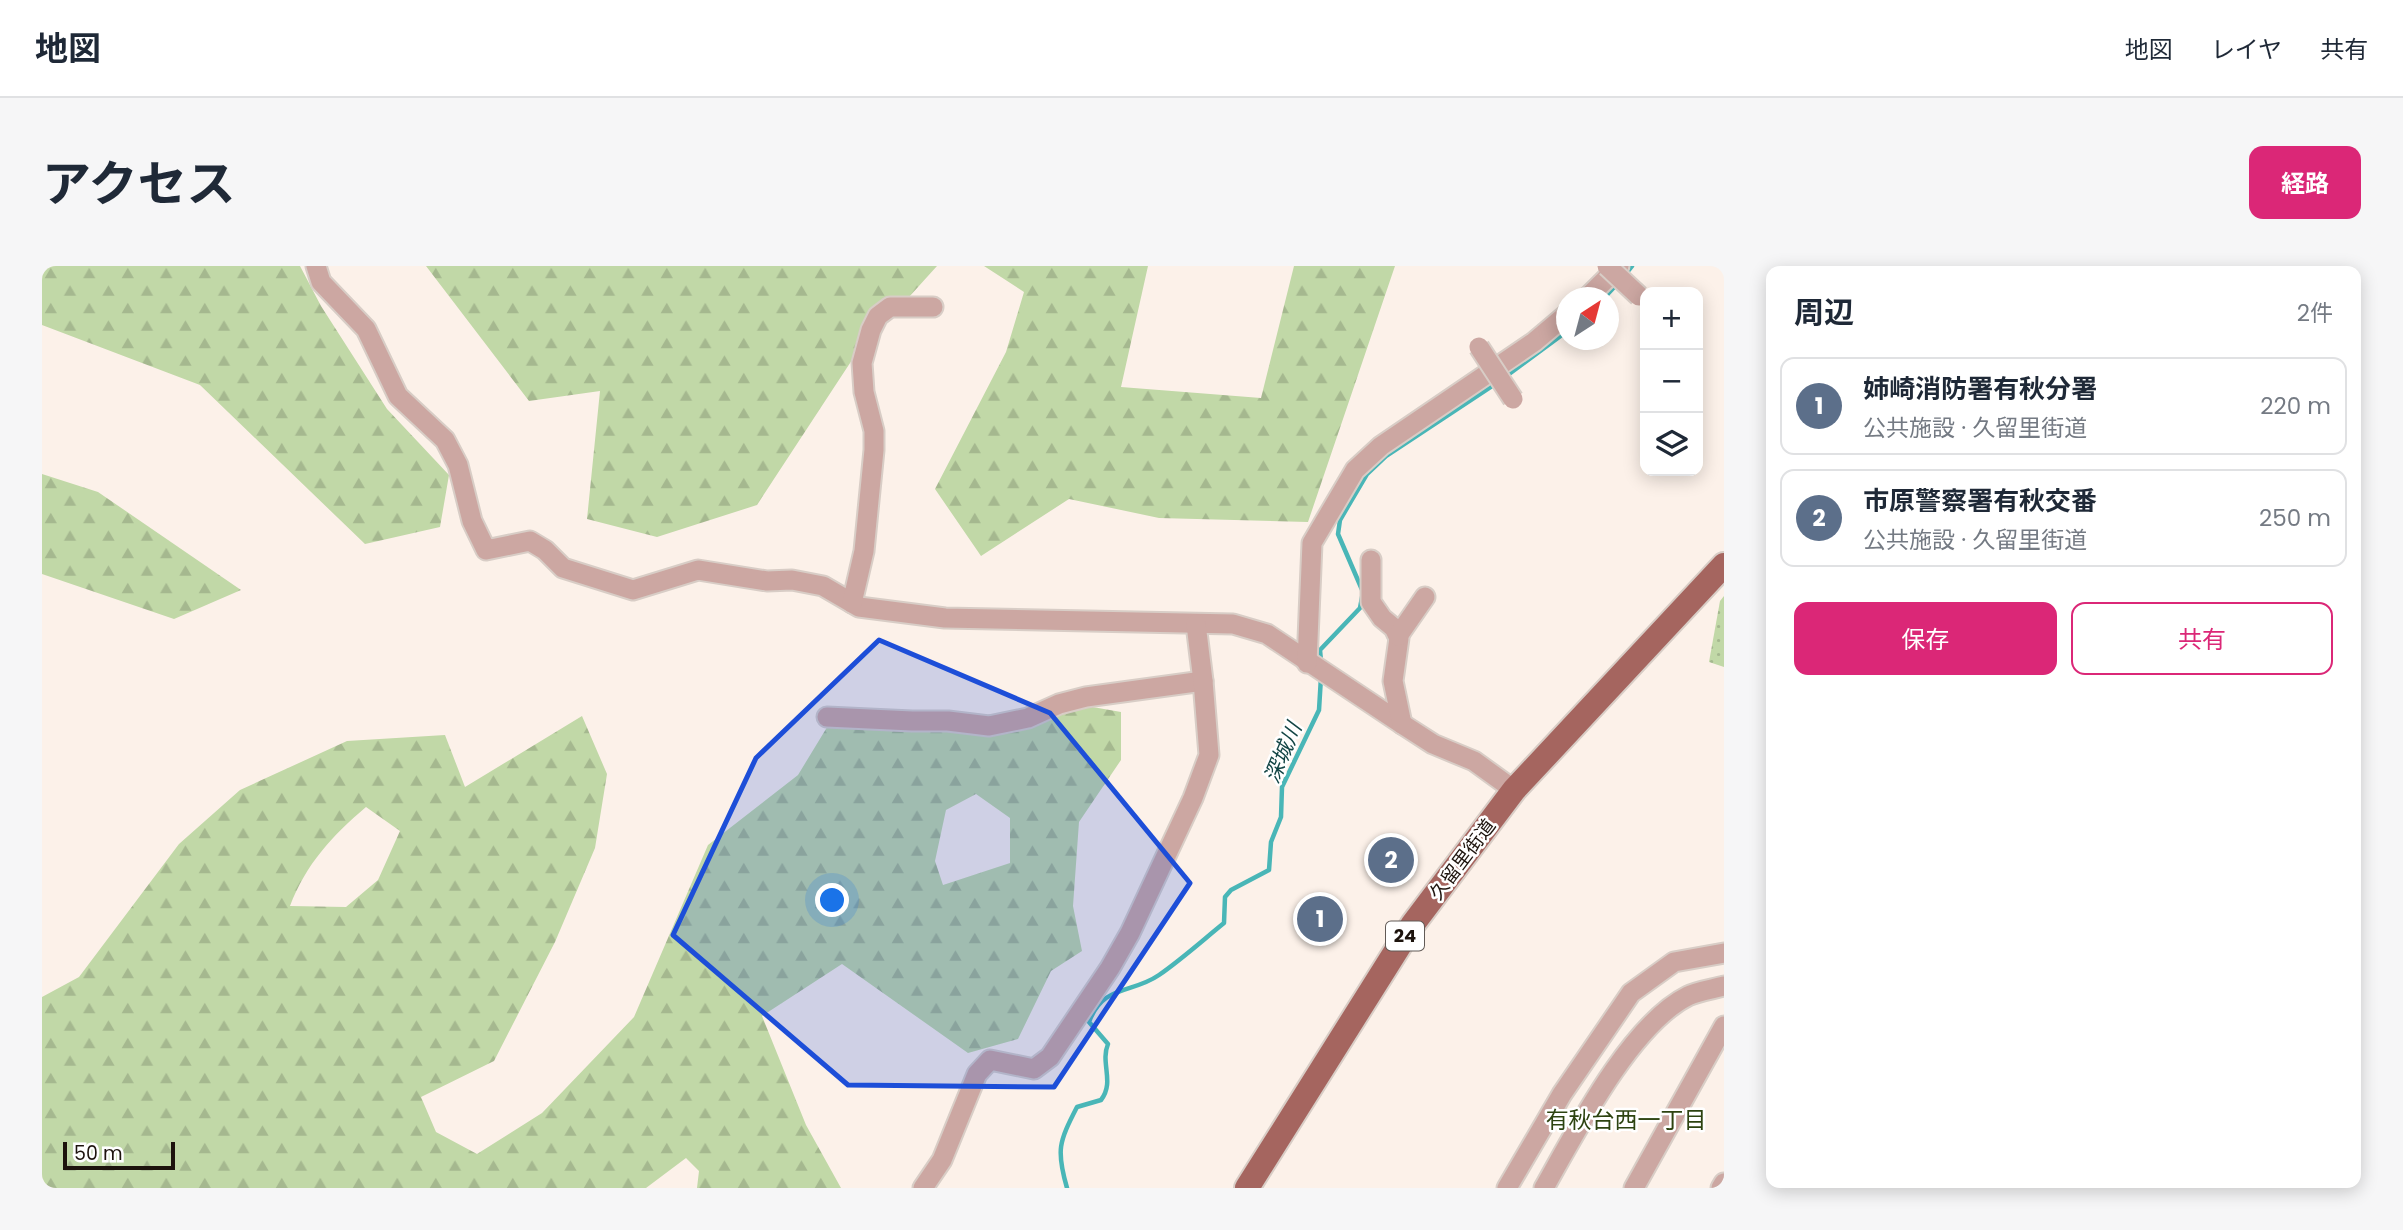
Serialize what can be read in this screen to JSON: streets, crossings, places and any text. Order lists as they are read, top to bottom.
{
  "streets": {
    "main road": ["久留里街道", "24"]
  },
  "districts": ["有秋台西一丁目"],
  "water": ["深城川"],
  "scale_bar": "50 m",
  "north": "top right",
  "page": {
    "header": "地図",
    "nav": ["地図", "レイヤ", "共有"],
    "title": "アクセス",
    "buttons": [
      "経路",
      ["保存", "共有"]
    ],
    "heading": ["周辺", "2件"],
    "map_buttons": ["+", "−"],
    "list": [
      {
        "mark": "1",
        "name": "姉崎消防署有秋分署",
        "note": "公共施設 · 久留里街道",
        "value": "220 m"
      },
      {
        "mark": "2",
        "name": "市原警察署有秋交番",
        "note": "公共施設 · 久留里街道",
        "value": "250 m"
      }
    ],
    "pins": ["2", "1"],
    "scale": "50 m"
  }
}
